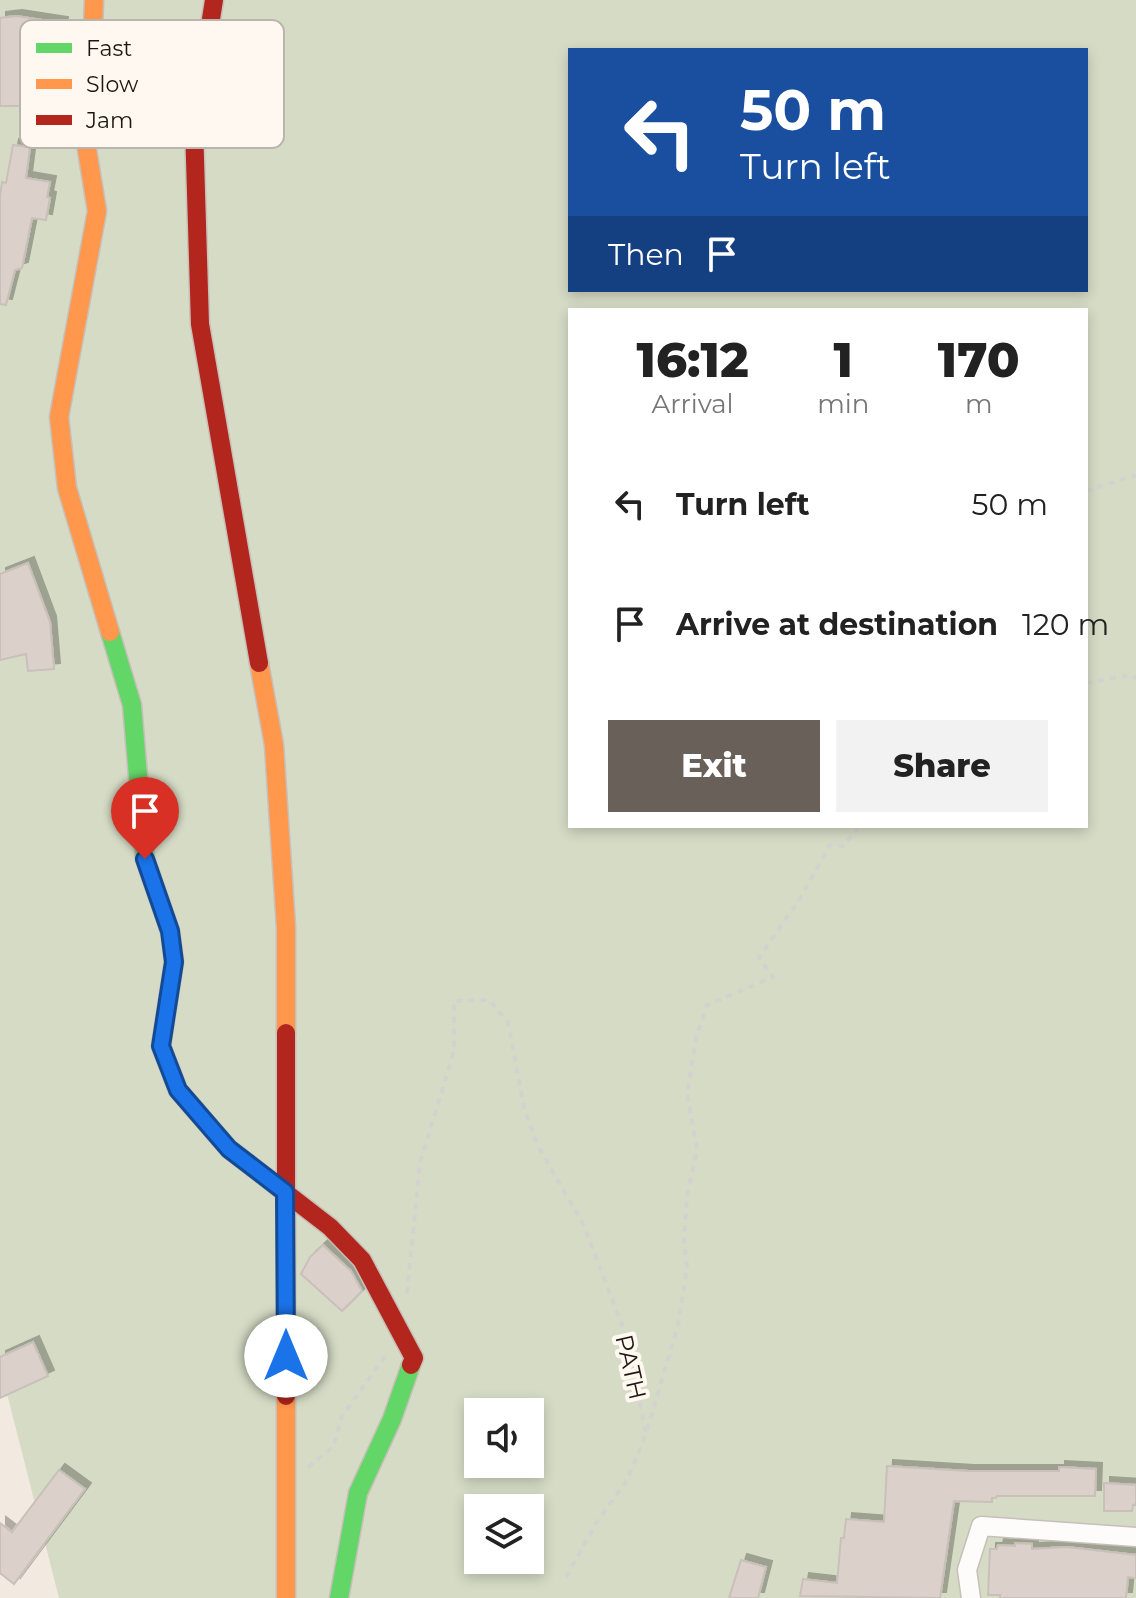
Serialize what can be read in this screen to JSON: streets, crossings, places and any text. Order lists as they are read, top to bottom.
{
  "streets": {
    "path": ["PATH"]
  },
  "legend": ["Fast", "Slow", "Jam"],
  "page": {
    "turn": ["50 m", "Turn left"],
    "then": "Then",
    "eta": [
      "16:12",
      "Arrival",
      "1",
      "min",
      "170",
      "m"
    ],
    "list": [
      {
        "name": "Turn left",
        "value": "50 m"
      },
      {
        "name": "Arrive at destination",
        "value": "120 m"
      }
    ],
    "buttons": ["Exit", "Share"]
  }
}
